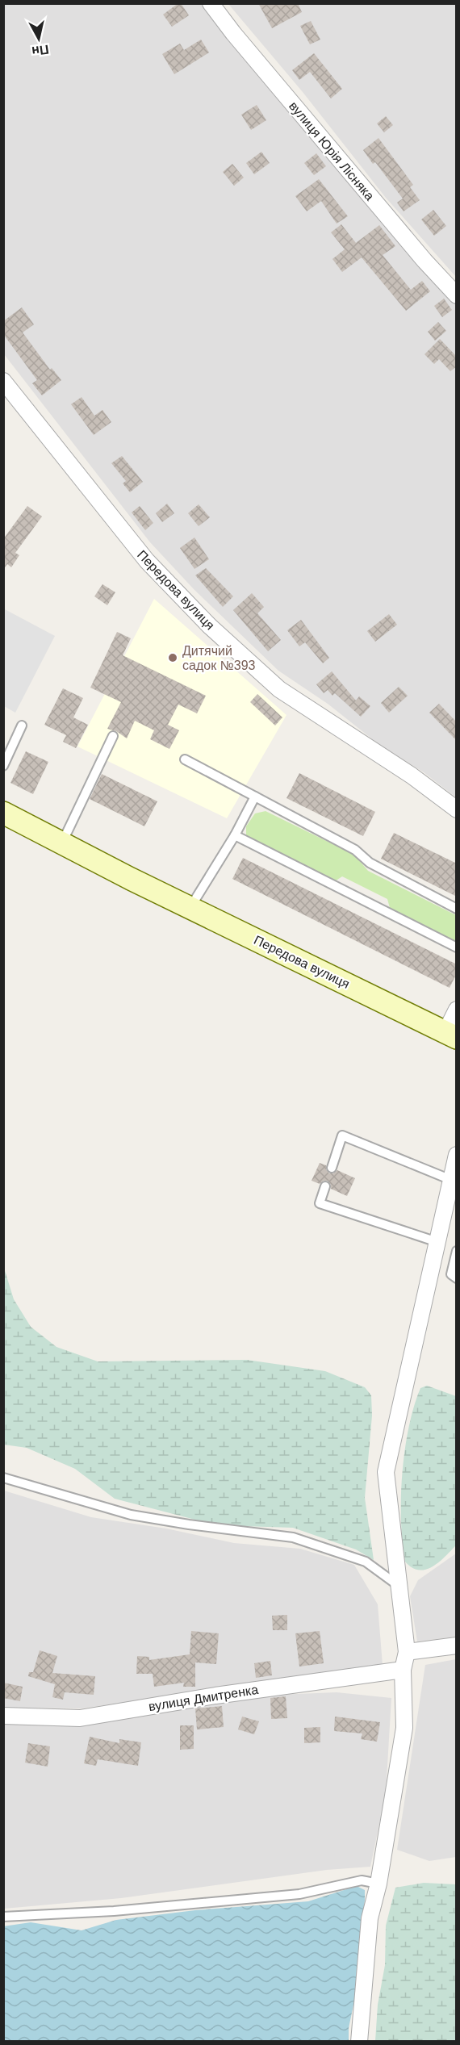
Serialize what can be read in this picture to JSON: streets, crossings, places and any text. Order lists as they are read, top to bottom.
{
  "streets": {
    "street": ["вулиця Юрія Лісняка", "Передова вулиця", "вулиця Дмитренка"]
  },
  "places": ["Дитячий садок №393"],
  "north": "bottom"
}
